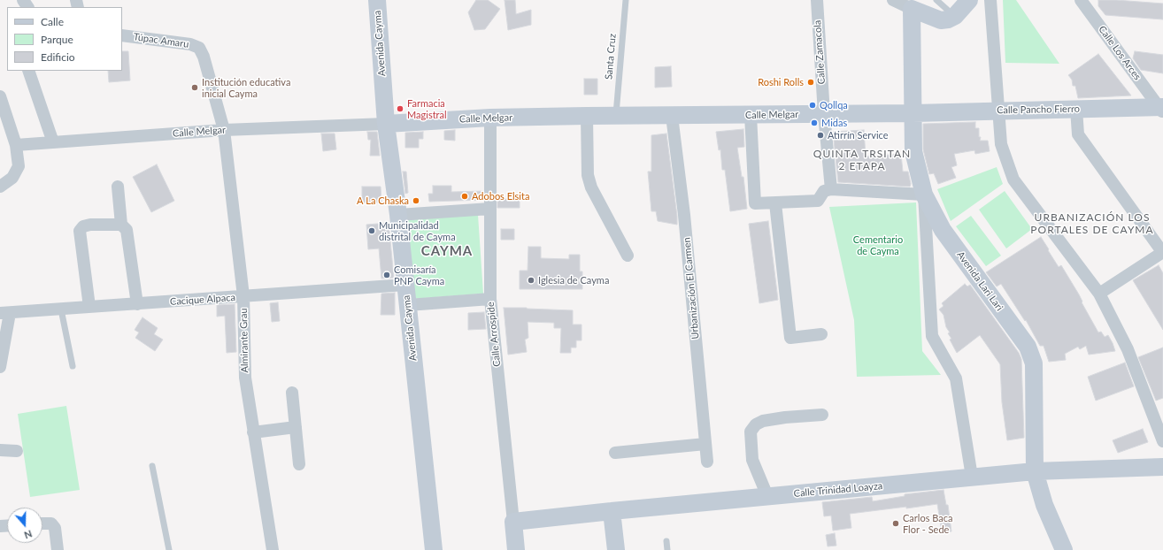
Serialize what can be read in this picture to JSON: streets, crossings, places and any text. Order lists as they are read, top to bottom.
{
  "streets": {
    "street": [
      "Túpac Amaru",
      "Avenida Cayma",
      "Calle Zamacola",
      "Calle Los Arces",
      "Calle Pancho Fierro",
      "Calle Melgar",
      "Avenida Lari Lari",
      "Urbanización El Carmen",
      "Cacique Alpaca",
      "Calle Arrospide",
      "Almirante Grau",
      "Calle Trinidad Loayza"
    ],
    "lane": ["Santa Cruz"]
  },
  "crossings": [
    ["Túpac Amaru", "Calle Melgar"],
    ["Túpac Amaru", "Almirante Grau"],
    ["Avenida Cayma", "Calle Melgar"],
    ["Avenida Cayma", "Cacique Alpaca"],
    ["Calle Zamacola", "Calle Melgar"],
    ["Calle Los Arces", "Calle Pancho Fierro"],
    ["Santa Cruz", "Calle Melgar"],
    ["Calle Pancho Fierro", "Calle Melgar"],
    ["Calle Pancho Fierro", "Avenida Lari Lari"],
    ["Calle Melgar", "Avenida Lari Lari"],
    ["Calle Melgar", "Urbanización El Carmen"],
    ["Calle Melgar", "Calle Arrospide"],
    ["Calle Melgar", "Almirante Grau"],
    ["Avenida Lari Lari", "Calle Trinidad Loayza"],
    ["Cacique Alpaca", "Almirante Grau"],
    ["Calle Arrospide", "Calle Trinidad Loayza"]
  ],
  "districts": ["QUINTA TRSITAN 2 ETAPA", "URBANIZACIÓN LOS PORTALES DE CAYMA", "CAYMA"],
  "parks": ["Cementario de Cayma"],
  "places": [
    "Roshi Rolls",
    "Institución educativa inicial Cayma",
    "Qollqa",
    "Farmacia Magistral",
    "Midas",
    "Atirrín Service",
    "Adobos Elsita",
    "A La Chaska",
    "Municipalidad distrital de Cayma",
    "Comisaría PNP Cayma",
    "Iglesia de Cayma",
    "Carlos Baca Flor - Sede"
  ],
  "legend": ["Calle", "Parque", "Edificio"],
  "north": "bottom"
}
